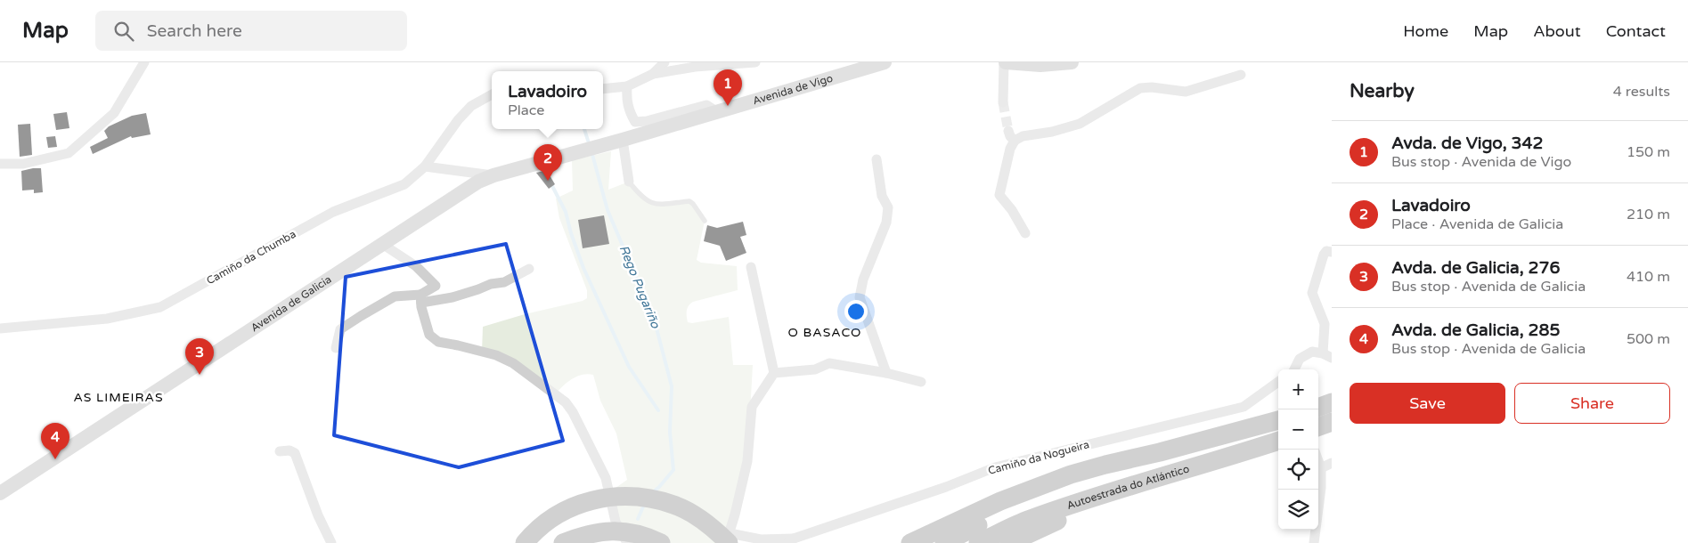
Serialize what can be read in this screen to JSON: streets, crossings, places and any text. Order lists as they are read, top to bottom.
{
  "streets": {
    "highway": ["Autoestrada do Atlántico"],
    "main road": ["Avenida de Vigo", "Avenida de Galicia"],
    "street": ["Camiño da Chumba", "Camiño da Nogueira"]
  },
  "crossings": [
    ["Avenida de Vigo", "Avenida de Galicia"]
  ],
  "districts": ["O BASACO", "AS LIMEIRAS"],
  "water": ["Rego Pugariño"],
  "page": {
    "header": "Map",
    "search": "Search here",
    "nav": [
      "Home",
      "Map",
      "About",
      "Contact"
    ],
    "heading": ["Nearby", "4 results"],
    "pins": [
      "1",
      "2",
      "3",
      "4"
    ],
    "popup": ["Lavadoiro", "Place"],
    "list": [
      {
        "mark": "1",
        "name": "Avda. de Vigo, 342",
        "note": "Bus stop · Avenida de Vigo",
        "value": "150 m"
      },
      {
        "mark": "2",
        "name": "Lavadoiro",
        "note": "Place · Avenida de Galicia",
        "value": "210 m"
      },
      {
        "mark": "3",
        "name": "Avda. de Galicia, 276",
        "note": "Bus stop · Avenida de Galicia",
        "value": "410 m"
      },
      {
        "mark": "4",
        "name": "Avda. de Galicia, 285",
        "note": "Bus stop · Avenida de Galicia",
        "value": "500 m"
      }
    ],
    "map_buttons": ["+", "−"],
    "buttons": ["Save", "Share"]
  }
}
